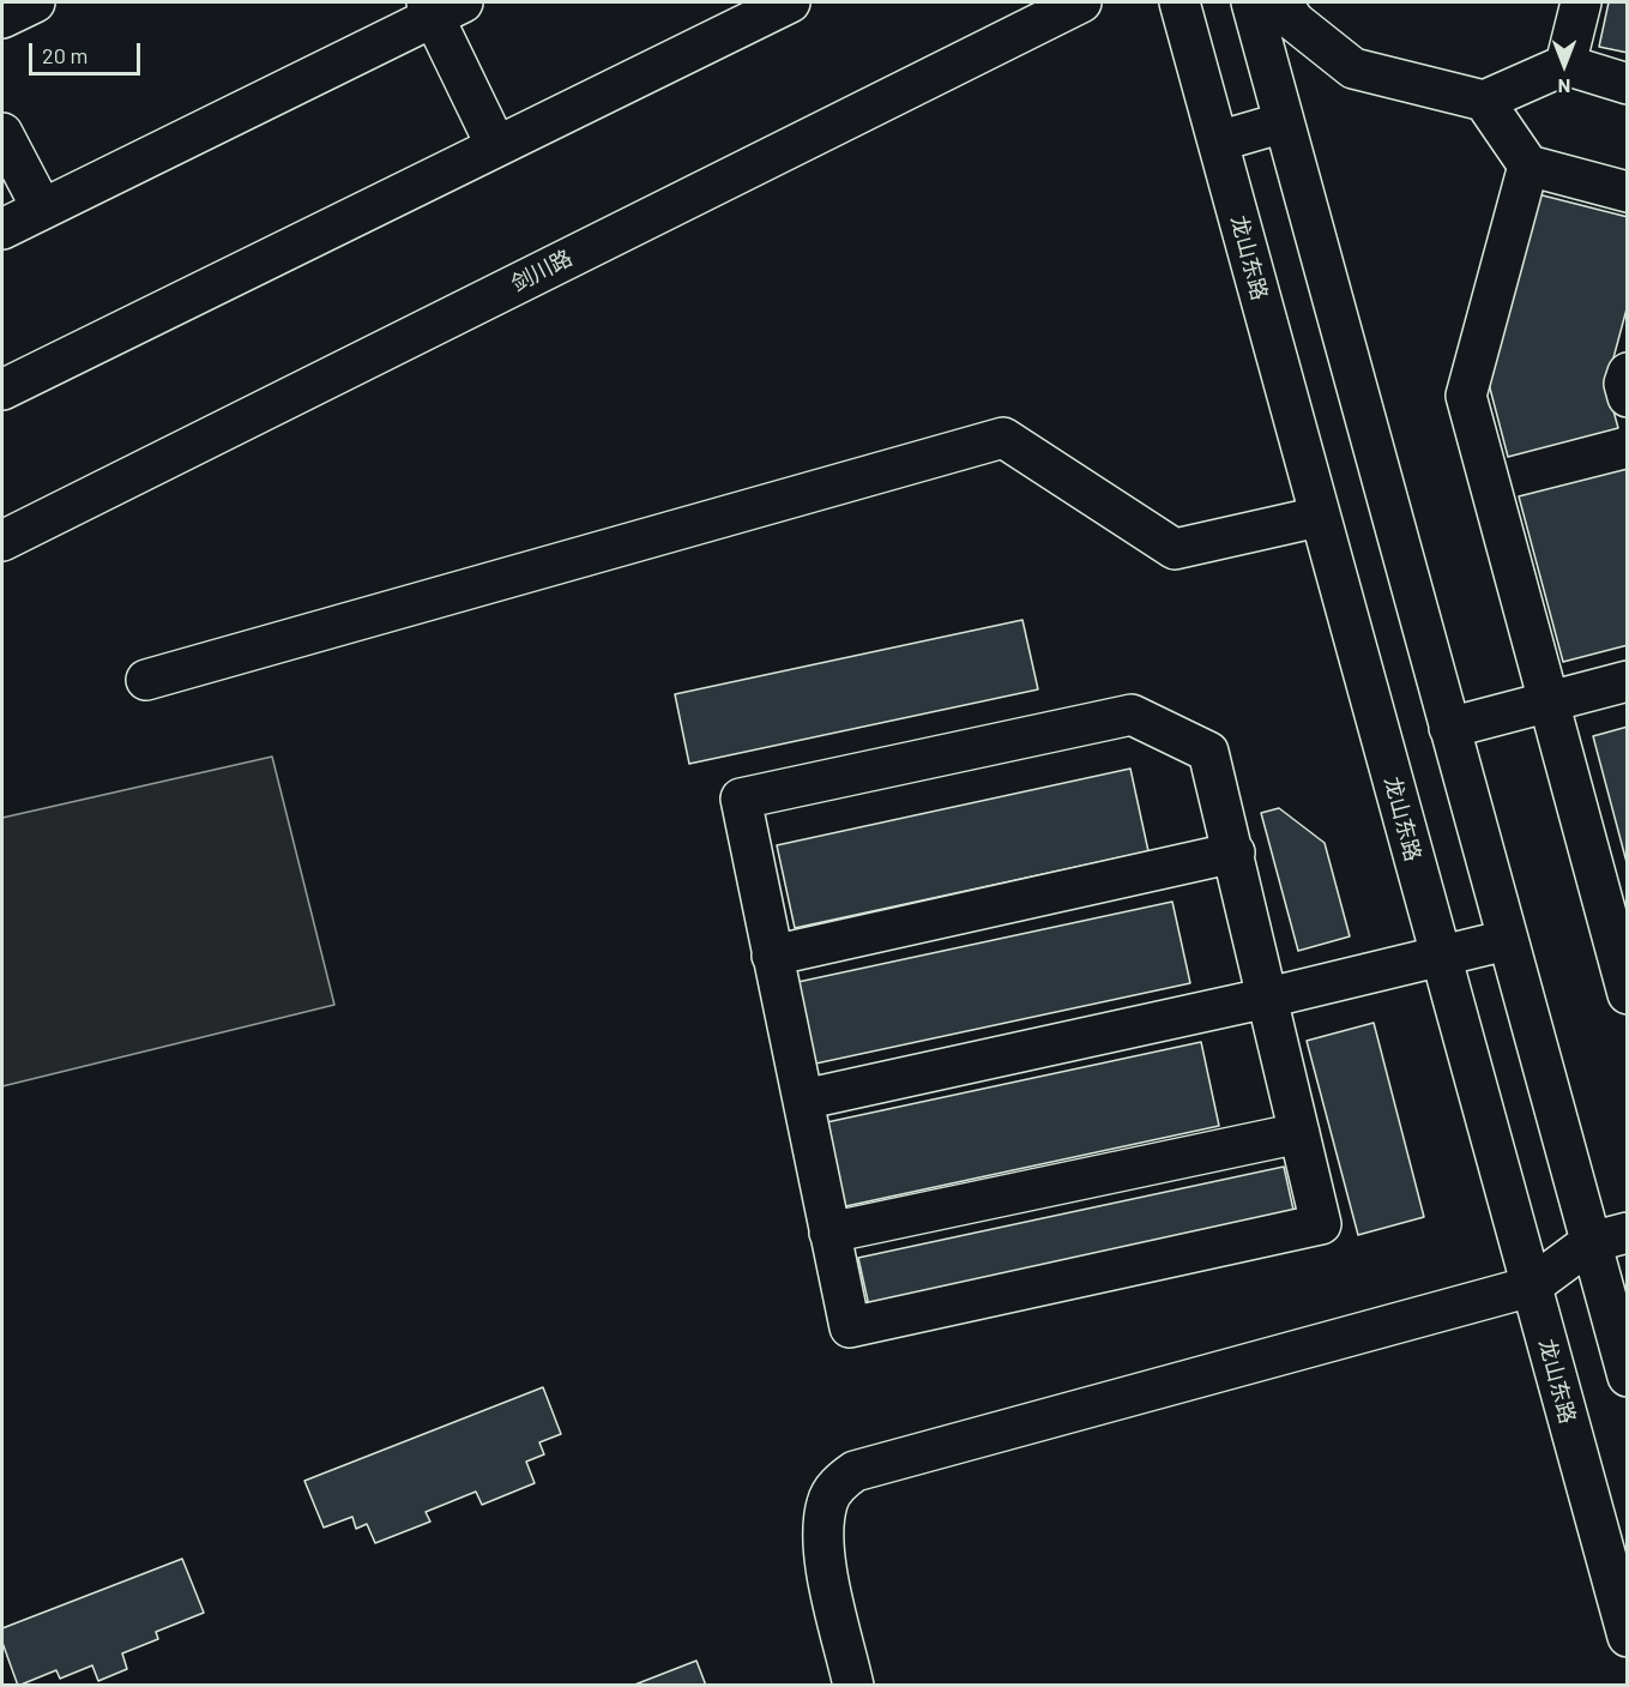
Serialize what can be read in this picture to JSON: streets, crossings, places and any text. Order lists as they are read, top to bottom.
{
  "streets": {
    "main road": ["龙山东路", "剑川路"]
  },
  "scale_bar": "20 m",
  "north": "bottom"
}
